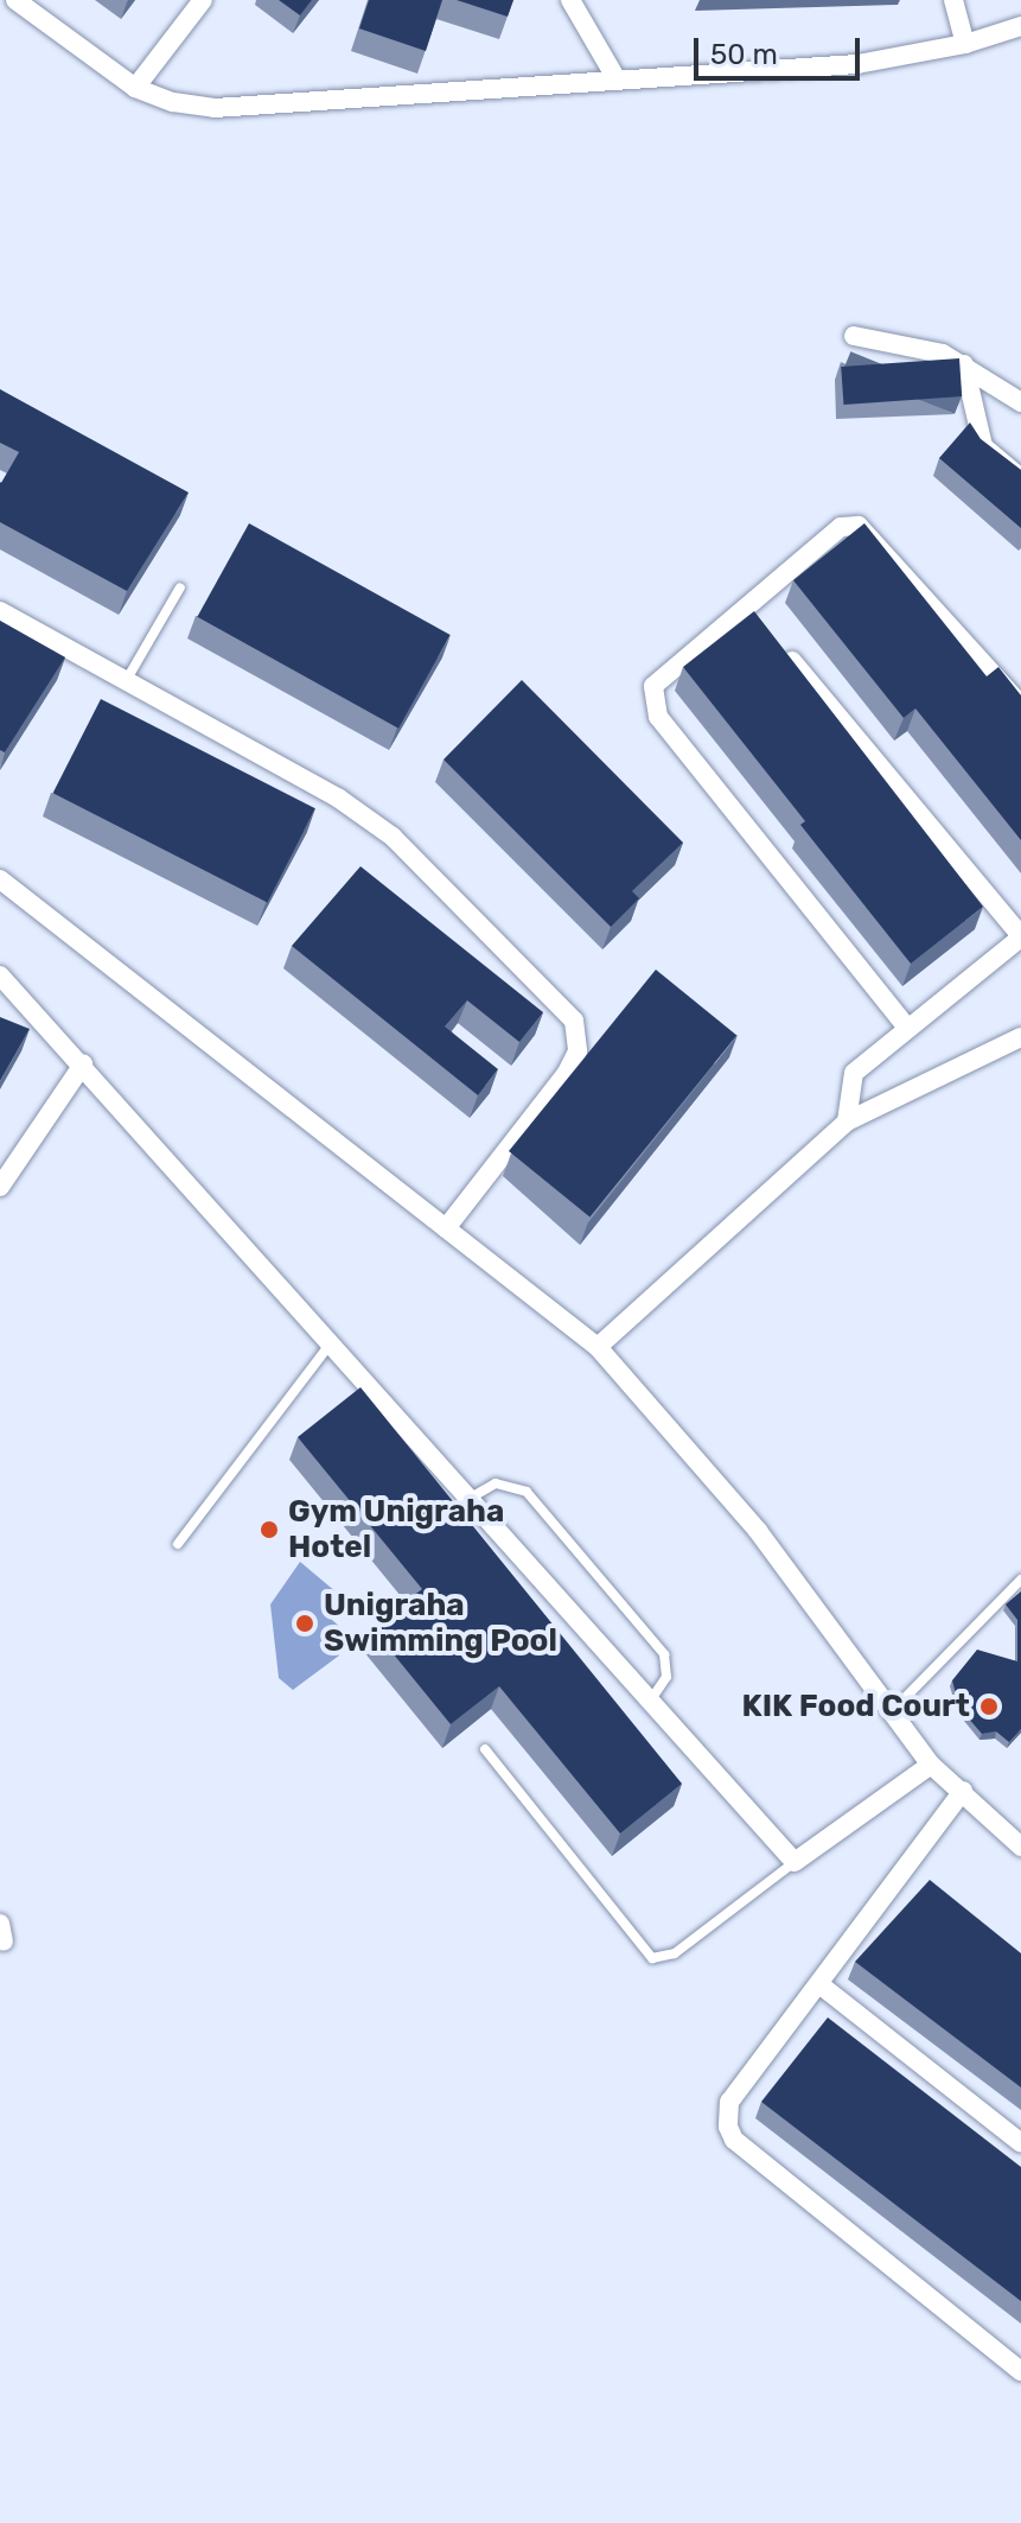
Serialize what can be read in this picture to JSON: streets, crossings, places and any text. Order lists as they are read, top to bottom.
{
  "places": ["Gym Unigraha Hotel", "Unigraha Swimming Pool", "KIK Food Court"],
  "scale_bar": "50 m"
}
